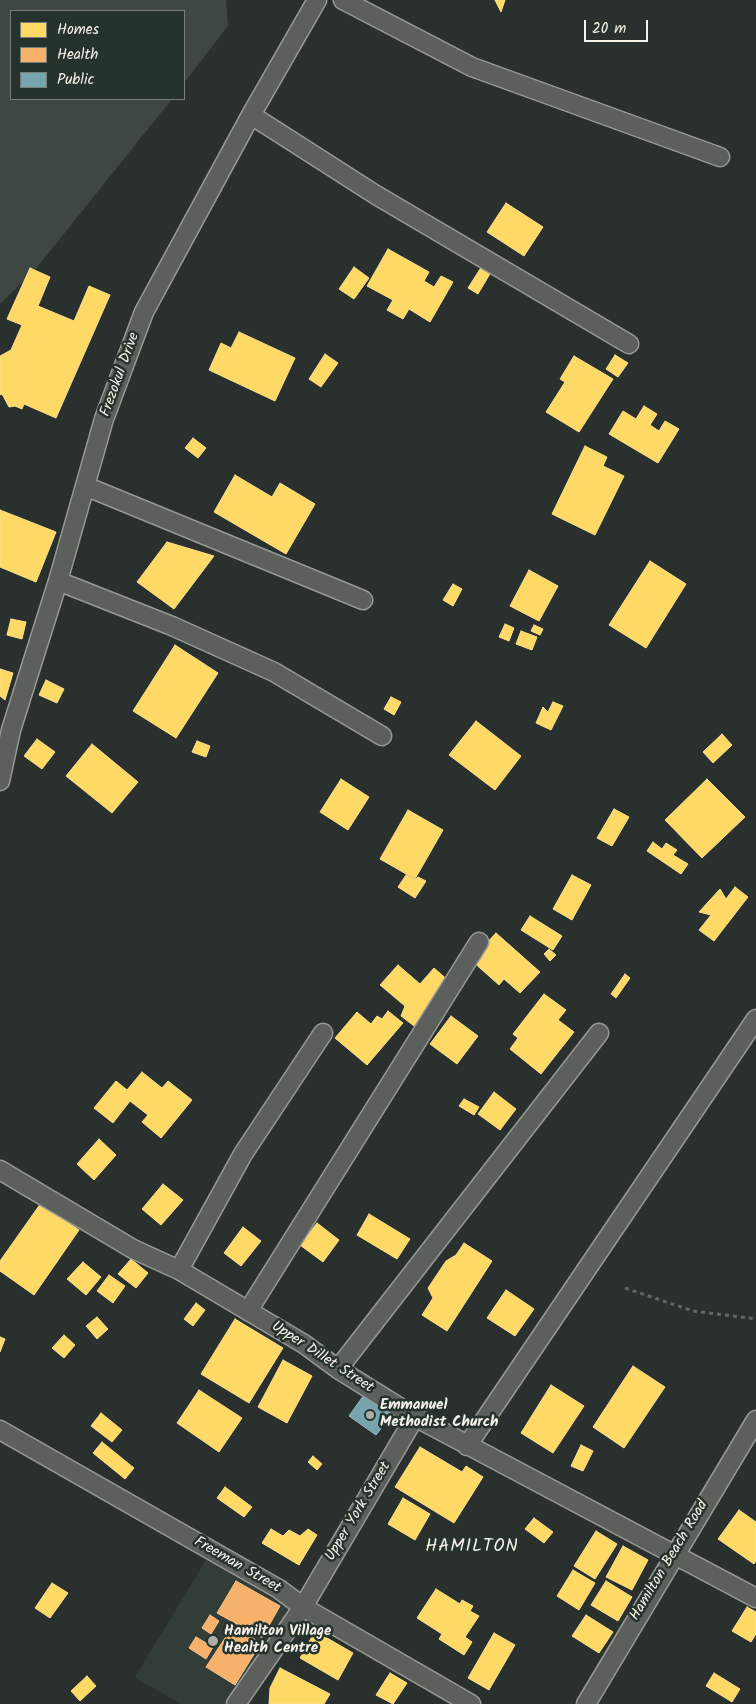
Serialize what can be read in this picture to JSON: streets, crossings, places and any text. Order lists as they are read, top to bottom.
{
  "streets": {
    "street": [
      "Frezokul Drive",
      "Upper Dillet Street",
      "Upper York Street",
      "Hamilton Beach Road",
      "Freeman Street"
    ]
  },
  "crossings": [
    ["Upper Dillet Street", "Upper York Street"],
    ["Upper Dillet Street", "Hamilton Beach Road"],
    ["Upper York Street", "Freeman Street"]
  ],
  "districts": ["HAMILTON"],
  "places": ["Emmanuel Methodist Church", "Hamilton Village Health Centre"],
  "legend": ["Homes", "Health", "Public"],
  "scale_bar": "20 m"
}
